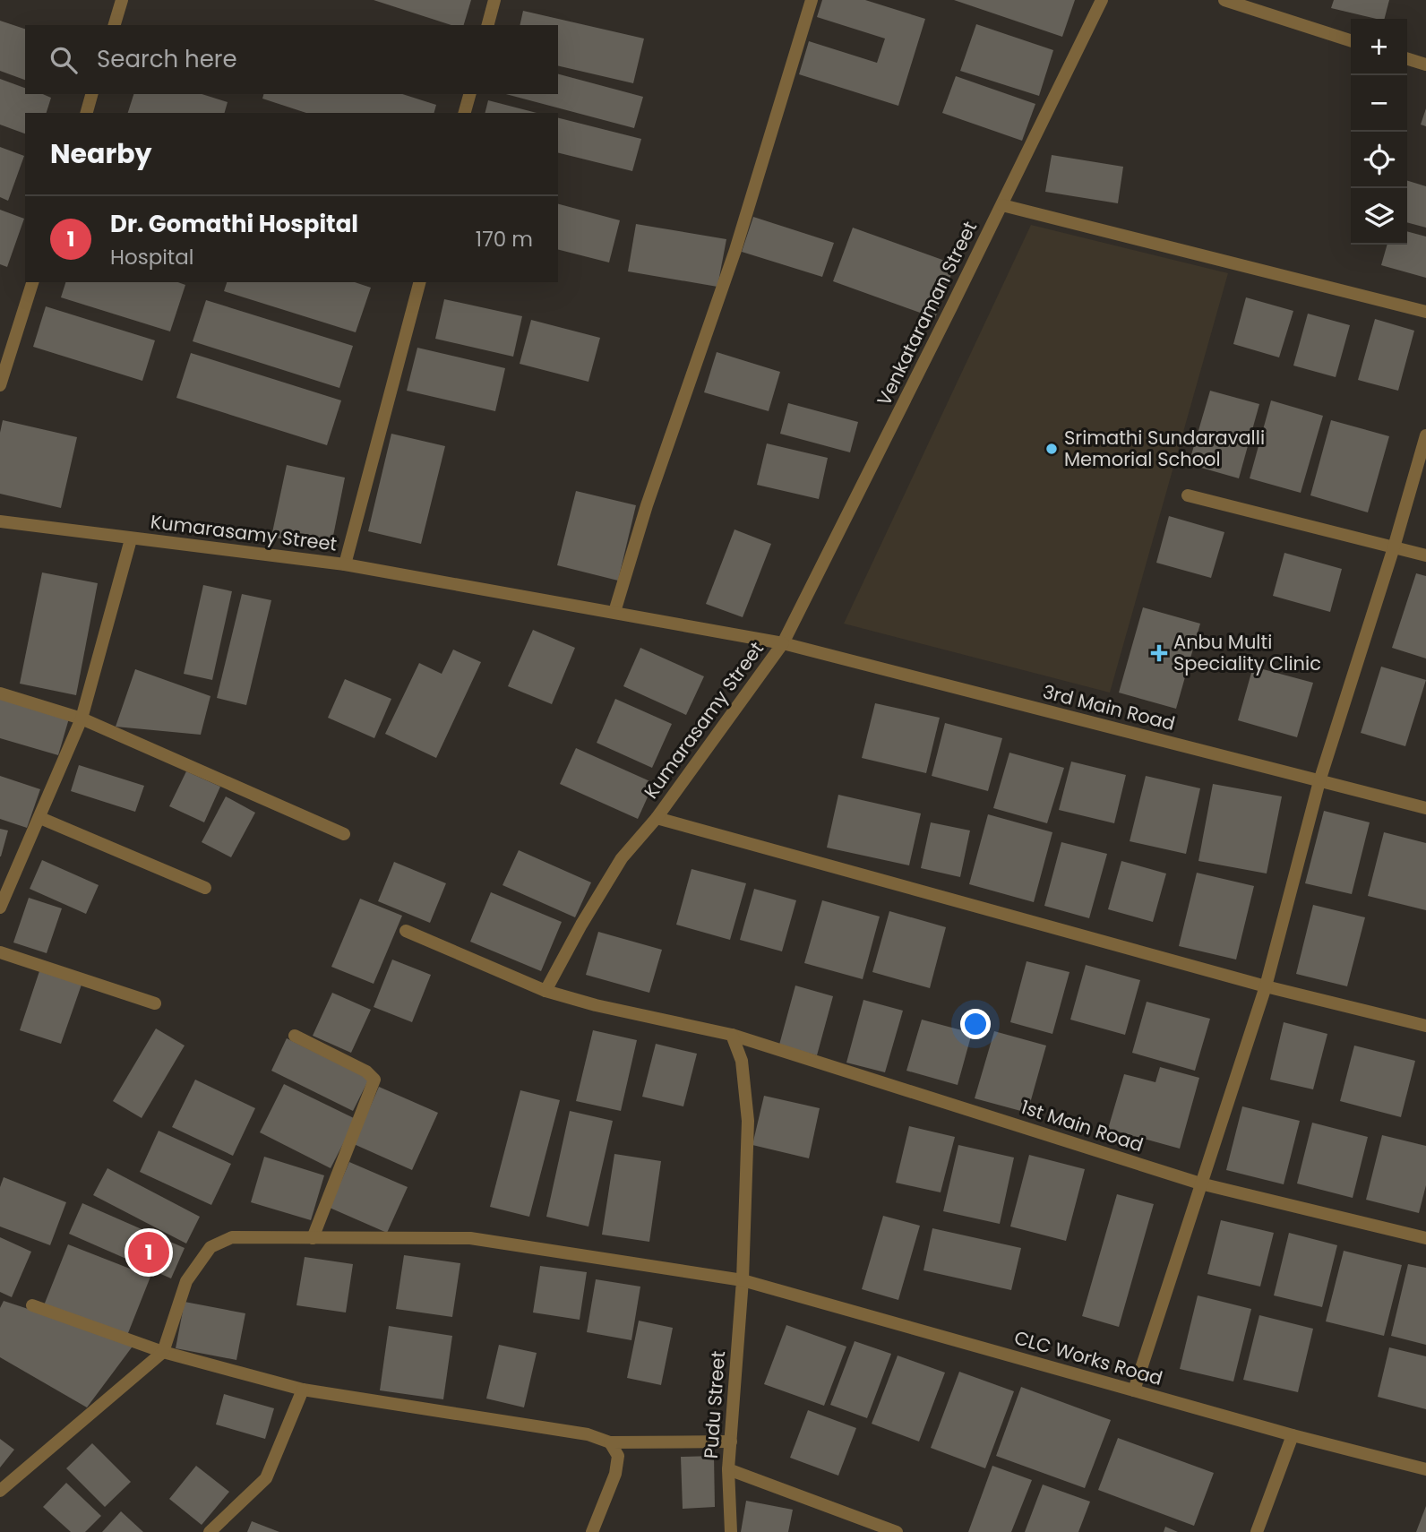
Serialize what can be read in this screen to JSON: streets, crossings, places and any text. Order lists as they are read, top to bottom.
{
  "streets": {
    "street": [
      "Venkataraman Street",
      "Kumarasamy Street",
      "3rd Main Road",
      "1st Main Road",
      "CLC Works Road",
      "Pudu Street"
    ]
  },
  "crossings": [
    ["Venkataraman Street", "Kumarasamy Street"],
    ["Venkataraman Street", "3rd Main Road"],
    ["Kumarasamy Street", "3rd Main Road"],
    ["CLC Works Road", "Pudu Street"]
  ],
  "places": {
    "other": ["Srimathi Sundaravalli Memorial School"],
    "health": ["Anbu Multi Speciality Clinic"]
  },
  "page": {
    "map_buttons": ["+", "−"],
    "search": "Search here",
    "heading": "Nearby",
    "list": [
      {
        "mark": "1",
        "name": "Dr. Gomathi Hospital",
        "note": "Hospital",
        "value": "170 m"
      }
    ],
    "pins": "1"
  }
}
